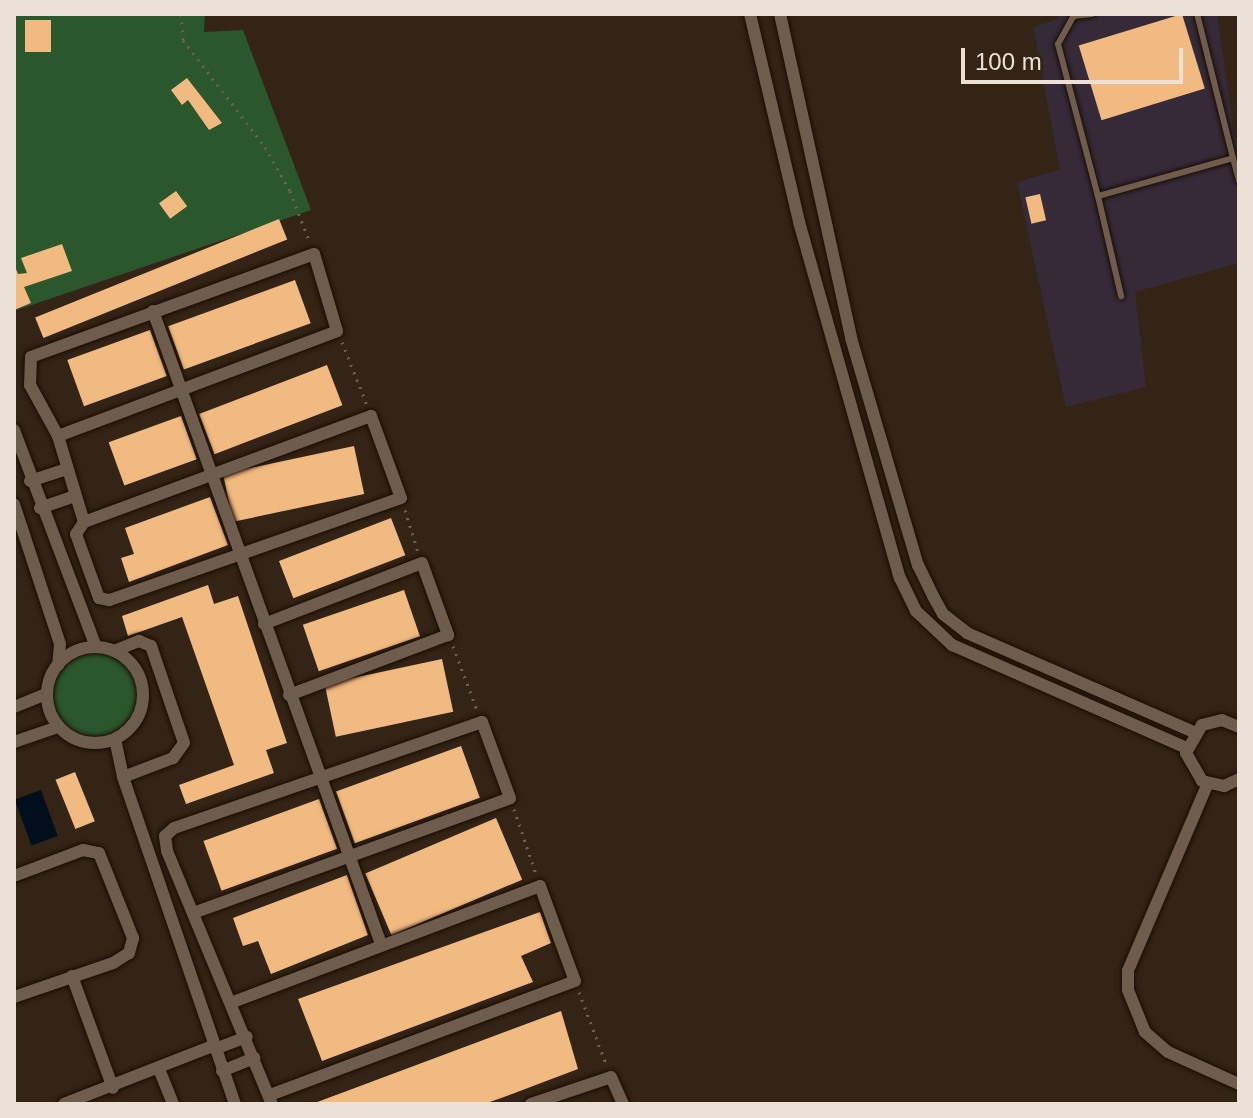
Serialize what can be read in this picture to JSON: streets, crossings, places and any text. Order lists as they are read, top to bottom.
{
  "scale_bar": "100 m"
}
